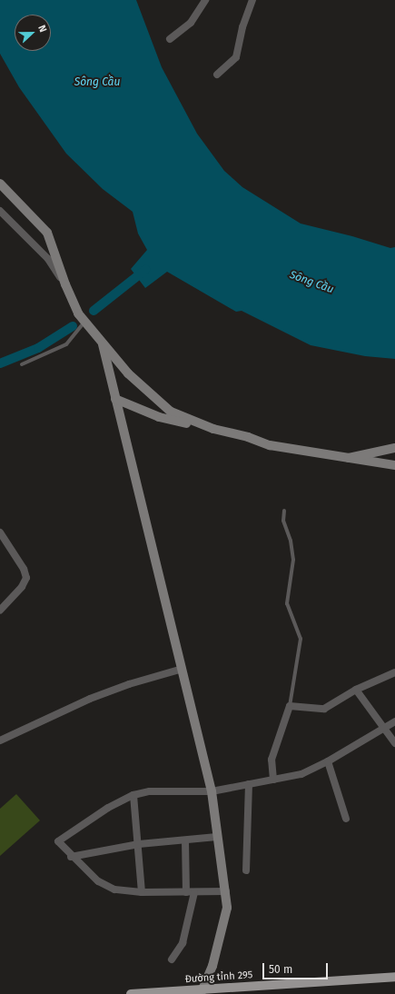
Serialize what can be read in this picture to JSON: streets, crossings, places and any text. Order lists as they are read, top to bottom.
{
  "streets": {
    "main road": ["Đường tỉnh 295"]
  },
  "water": ["Sông Cầu"],
  "scale_bar": "50 m",
  "north": "right"
}
